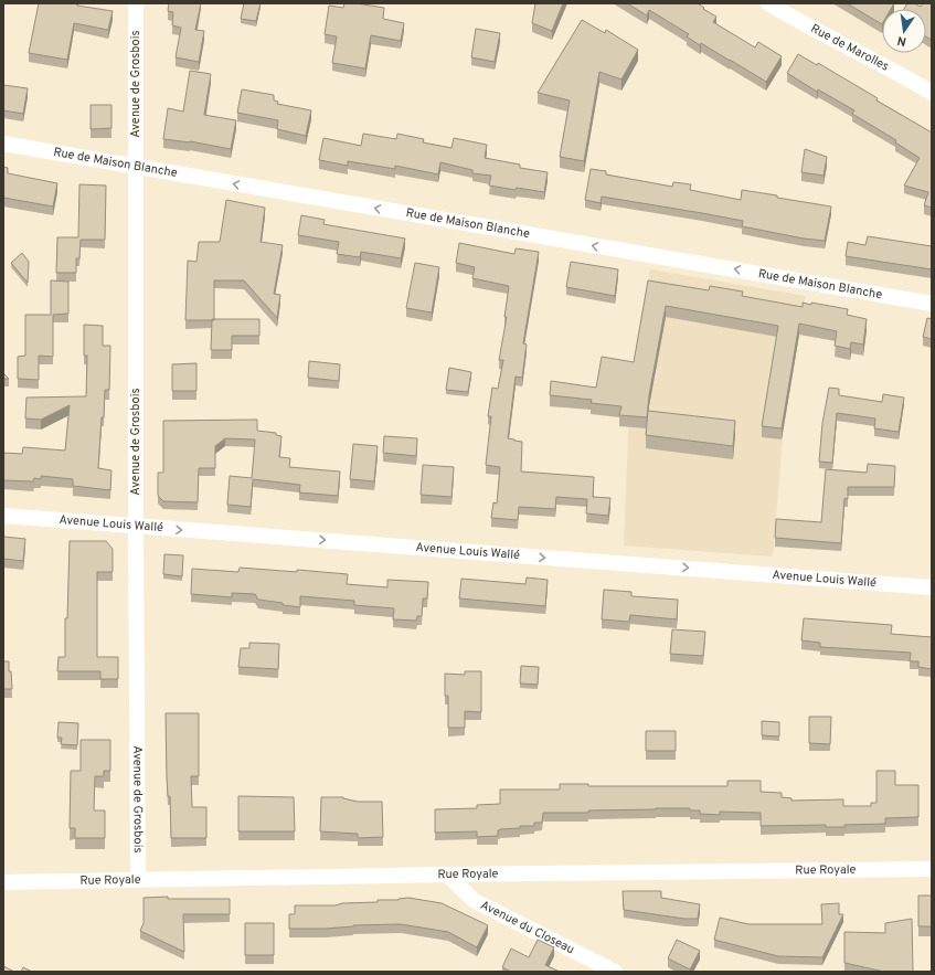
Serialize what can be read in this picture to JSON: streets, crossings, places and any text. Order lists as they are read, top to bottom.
{
  "streets": {
    "street": [
      "Rue de Marolles",
      "Avenue de Grosbois",
      "Rue de Maison Blanche",
      "Avenue Louis Wallé",
      "Rue Royale",
      "Avenue du Closeau"
    ]
  },
  "crossings": [
    ["Avenue de Grosbois", "Rue de Maison Blanche"],
    ["Avenue de Grosbois", "Avenue Louis Wallé"],
    ["Avenue de Grosbois", "Rue Royale"],
    ["Rue Royale", "Avenue du Closeau"]
  ],
  "one_way": ["Rue de Maison Blanche", "Avenue Louis Wallé"],
  "north": "bottom"
}
